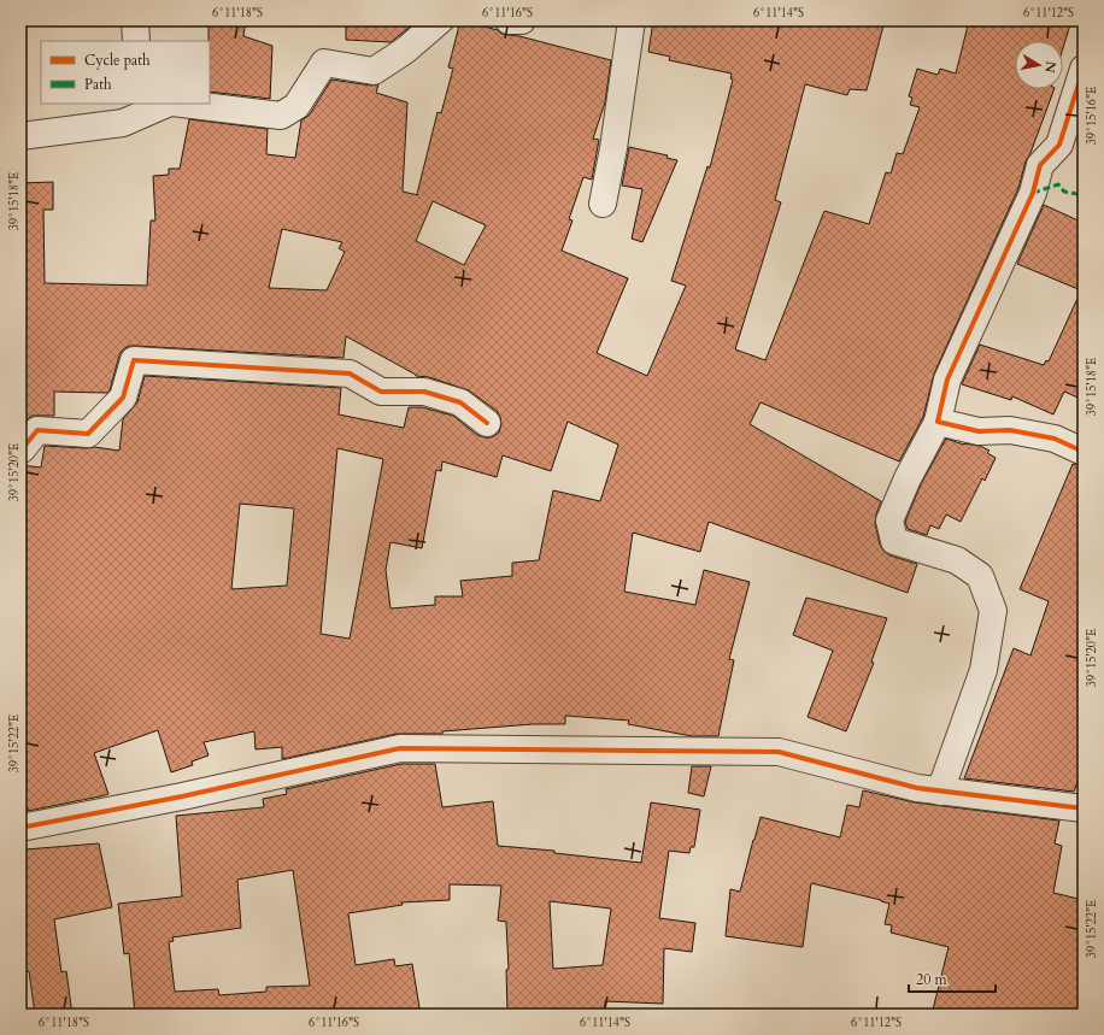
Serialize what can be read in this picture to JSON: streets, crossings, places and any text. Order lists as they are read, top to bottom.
{
  "legend": ["Cycle path", "Path"],
  "scale_bar": "20 m",
  "north": "right",
  "coordinates": [
    "6°11'18\"S",
    "6°11'16\"S",
    "6°11'14\"S",
    "6°11'12\"S",
    "39°15'16\"E",
    "39°15'18\"E",
    "39°15'20\"E",
    "39°15'22\"E"
  ]
}
